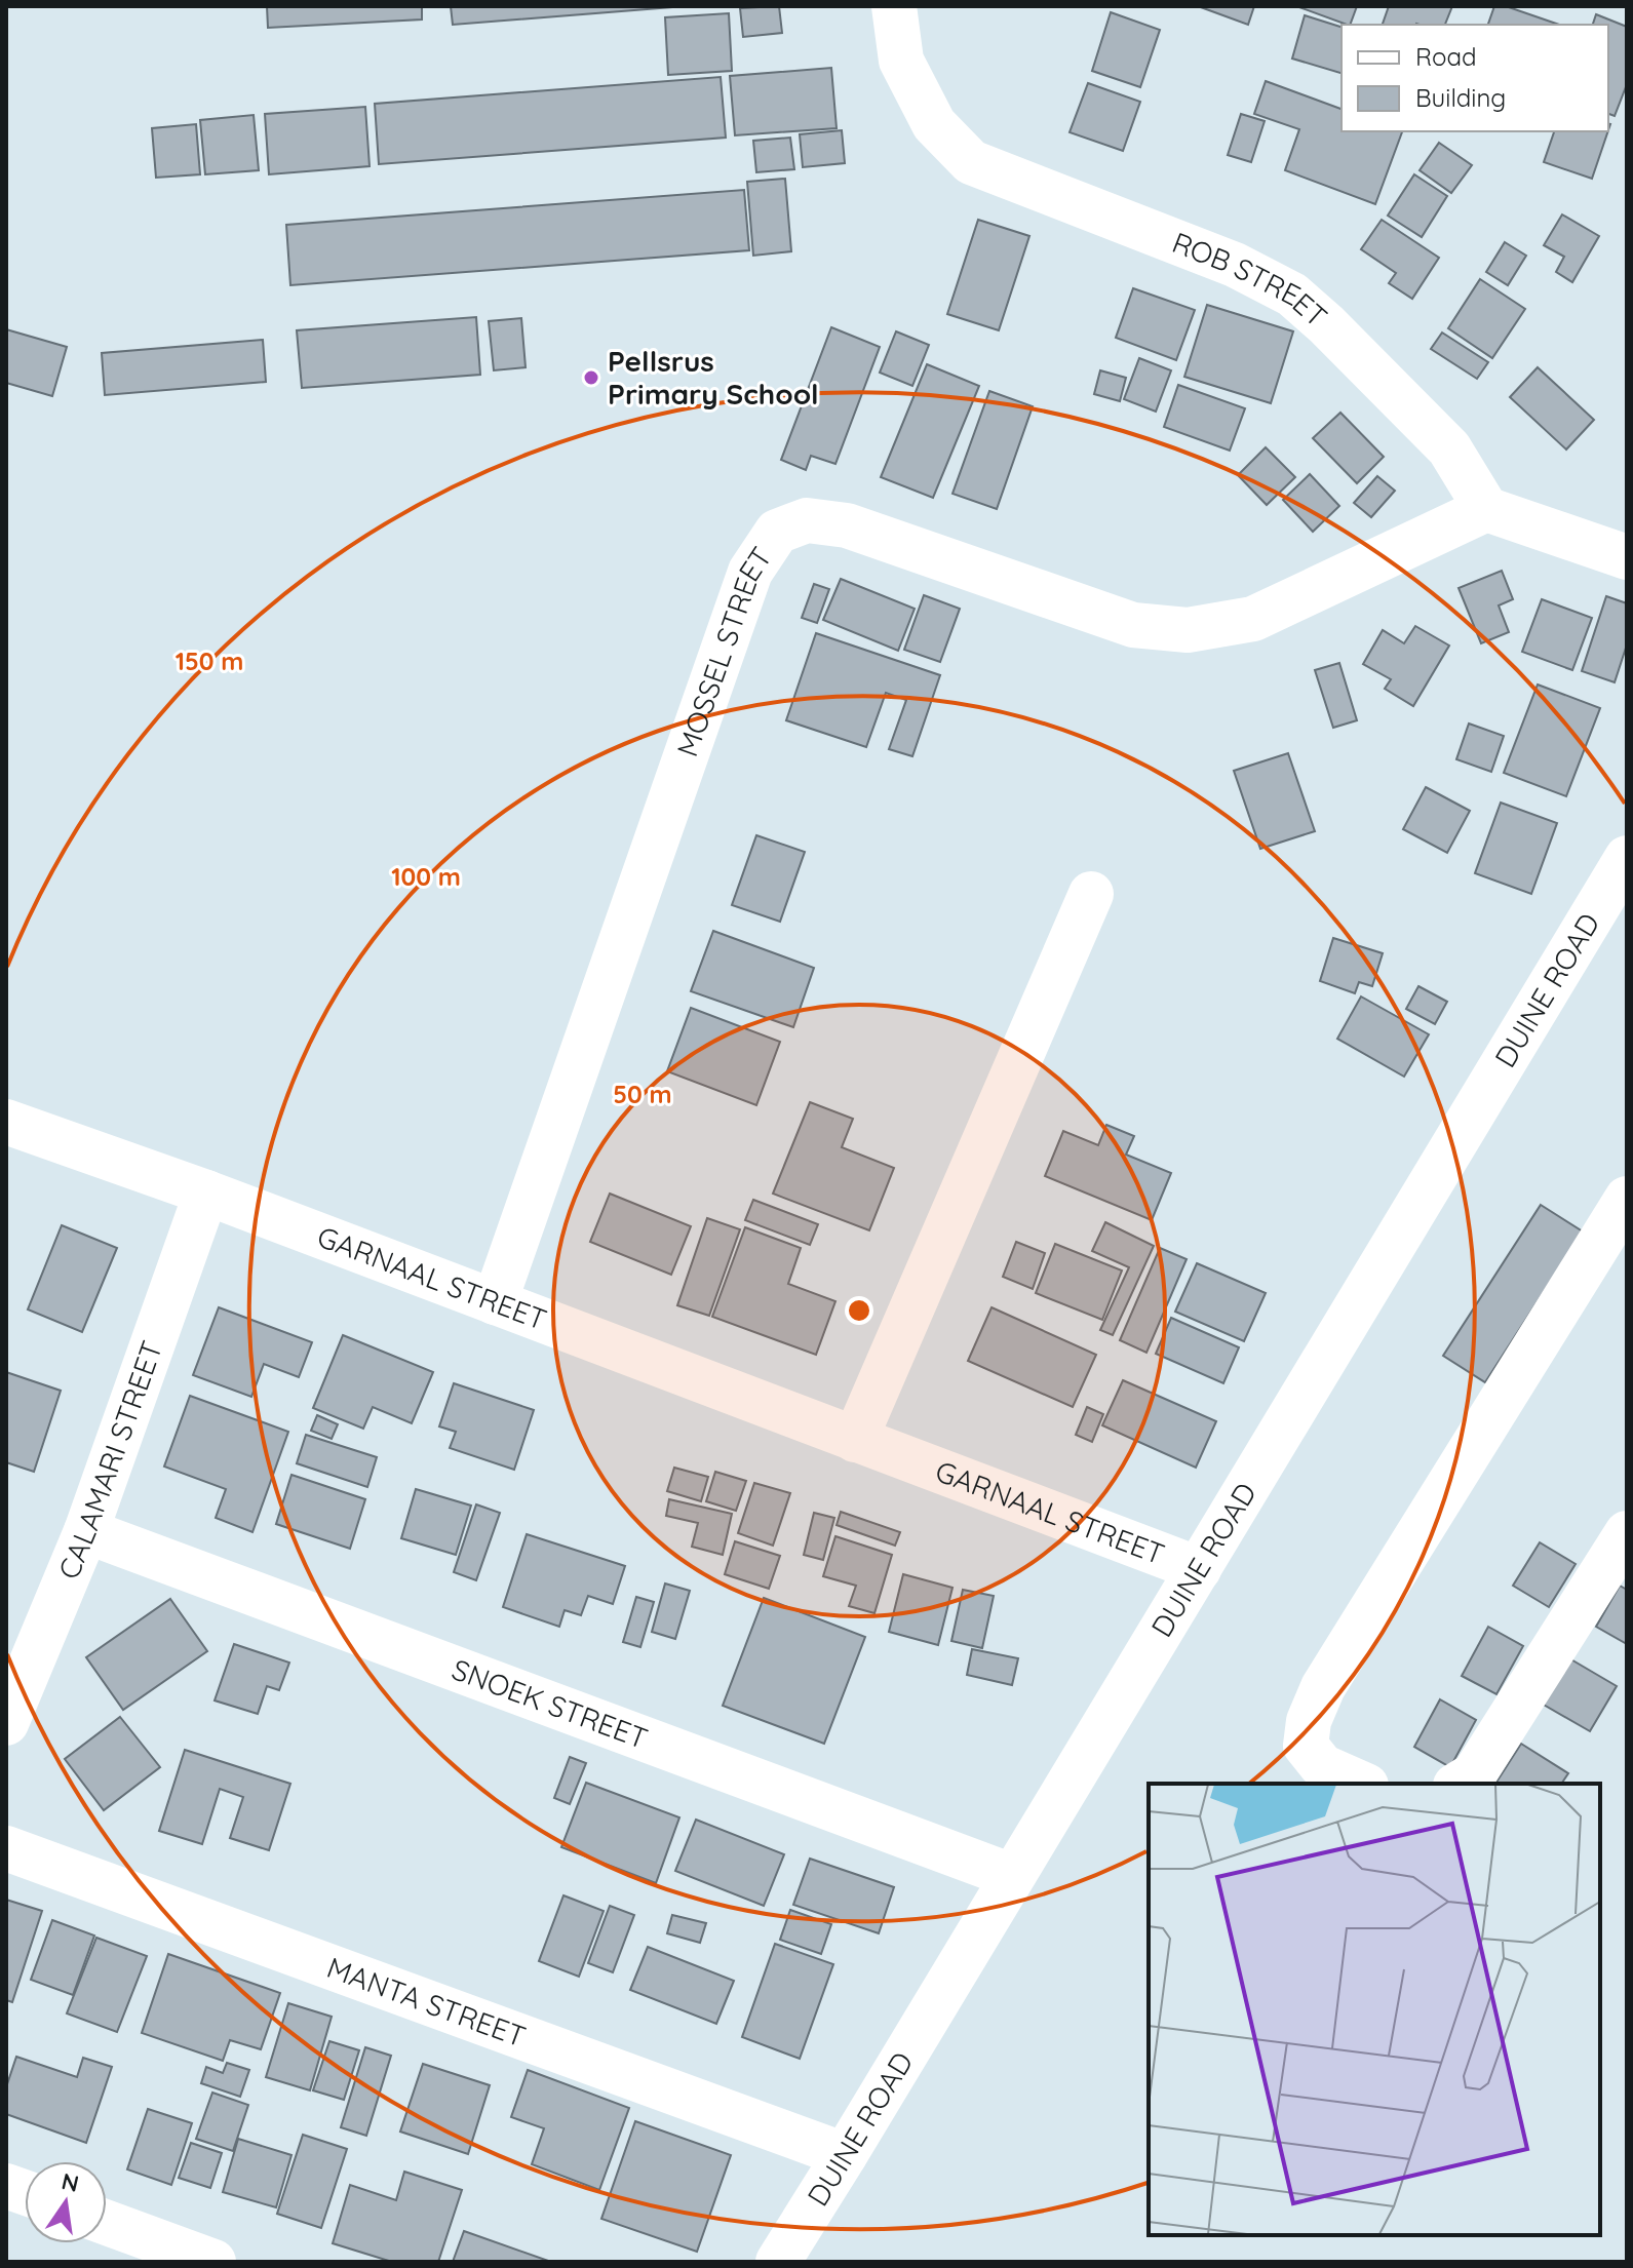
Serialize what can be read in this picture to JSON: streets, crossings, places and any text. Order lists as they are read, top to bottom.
{
  "streets": {
    "street": [
      "ROB STREET",
      "MOSSEL STREET",
      "DUINE ROAD",
      "GARNAAL STREET",
      "CALAMARI STREET",
      "SNOEK STREET",
      "MANTA STREET"
    ]
  },
  "crossings": [
    ["ROB STREET", "MOSSEL STREET"],
    ["MOSSEL STREET", "GARNAAL STREET"],
    ["DUINE ROAD", "GARNAAL STREET"],
    ["DUINE ROAD", "SNOEK STREET"],
    ["DUINE ROAD", "MANTA STREET"],
    ["GARNAAL STREET", "CALAMARI STREET"],
    ["CALAMARI STREET", "SNOEK STREET"]
  ],
  "places": ["Pellsrus Primary School"],
  "legend": ["Road", "Building"],
  "north": "top",
  "rings": ["150 m", "100 m", "50 m"]
}
